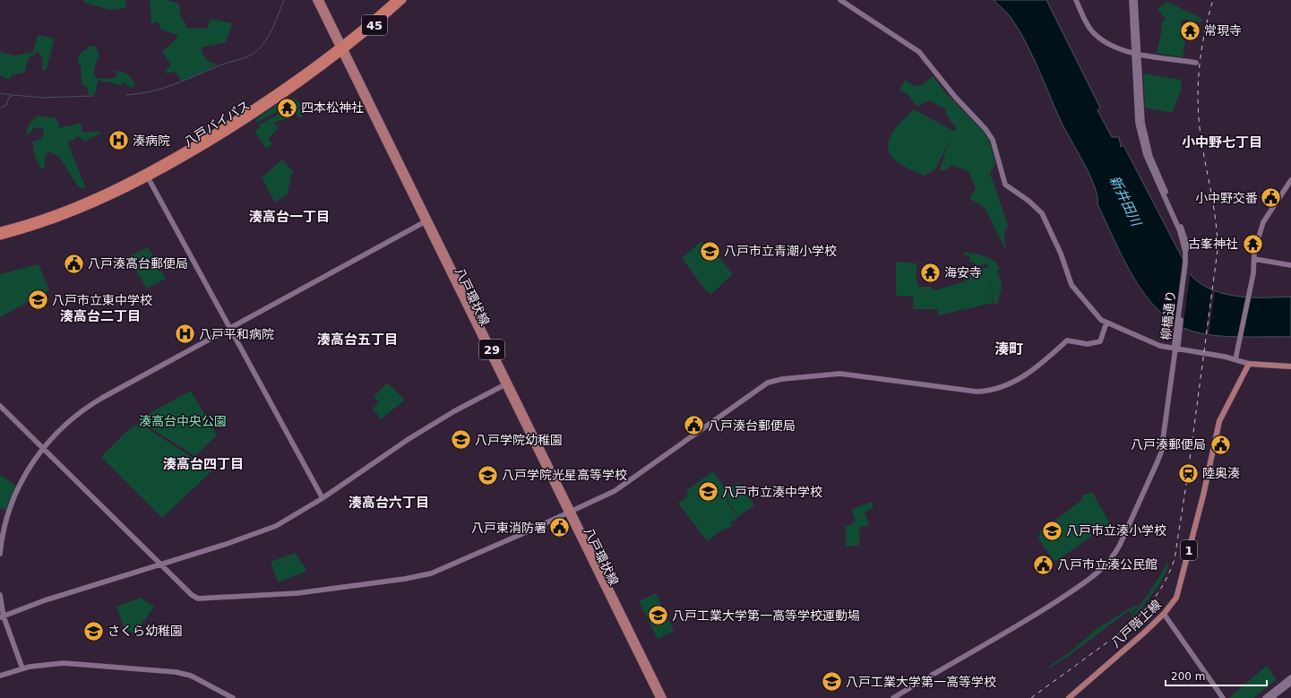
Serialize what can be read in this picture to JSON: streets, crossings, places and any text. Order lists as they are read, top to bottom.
{
  "streets": {
    "highway": ["45", "八戸バイパス"],
    "main road": [
      "八戸環状線",
      "29",
      "1",
      "八戸階上線"
    ],
    "street": ["柳橋通り"]
  },
  "crossings": [
    ["八戸バイパス", "八戸環状線"]
  ],
  "districts": [
    "小中野七丁目",
    "湊高台一丁目",
    "湊高台二丁目",
    "湊高台五丁目",
    "湊町",
    "湊高台四丁目",
    "湊高台六丁目"
  ],
  "water": ["新井田川"],
  "parks": ["湊高台中央公園"],
  "places": {
    "temple": [
      "常現寺",
      "四本松神社",
      "古峯神社",
      "海安寺"
    ],
    "hospital": ["湊病院", "八戸平和病院"],
    "public building": [
      "小中野交番",
      "八戸湊高台郵便局",
      "八戸湊台郵便局",
      "八戸湊郵便局",
      "八戸東消防署",
      "八戸市立湊公民館"
    ],
    "school or university": [
      "八戸市立青潮小学校",
      "八戸市立東中学校",
      "八戸学院幼稚園",
      "八戸学院光星高等学校",
      "八戸市立湊中学校",
      "八戸市立湊小学校",
      "八戸工業大学第一高等学校運動場",
      "さくら幼稚園",
      "八戸工業大学第一高等学校"
    ],
    "station": ["陸奥湊"]
  },
  "scale_bar": "200 m"
}
